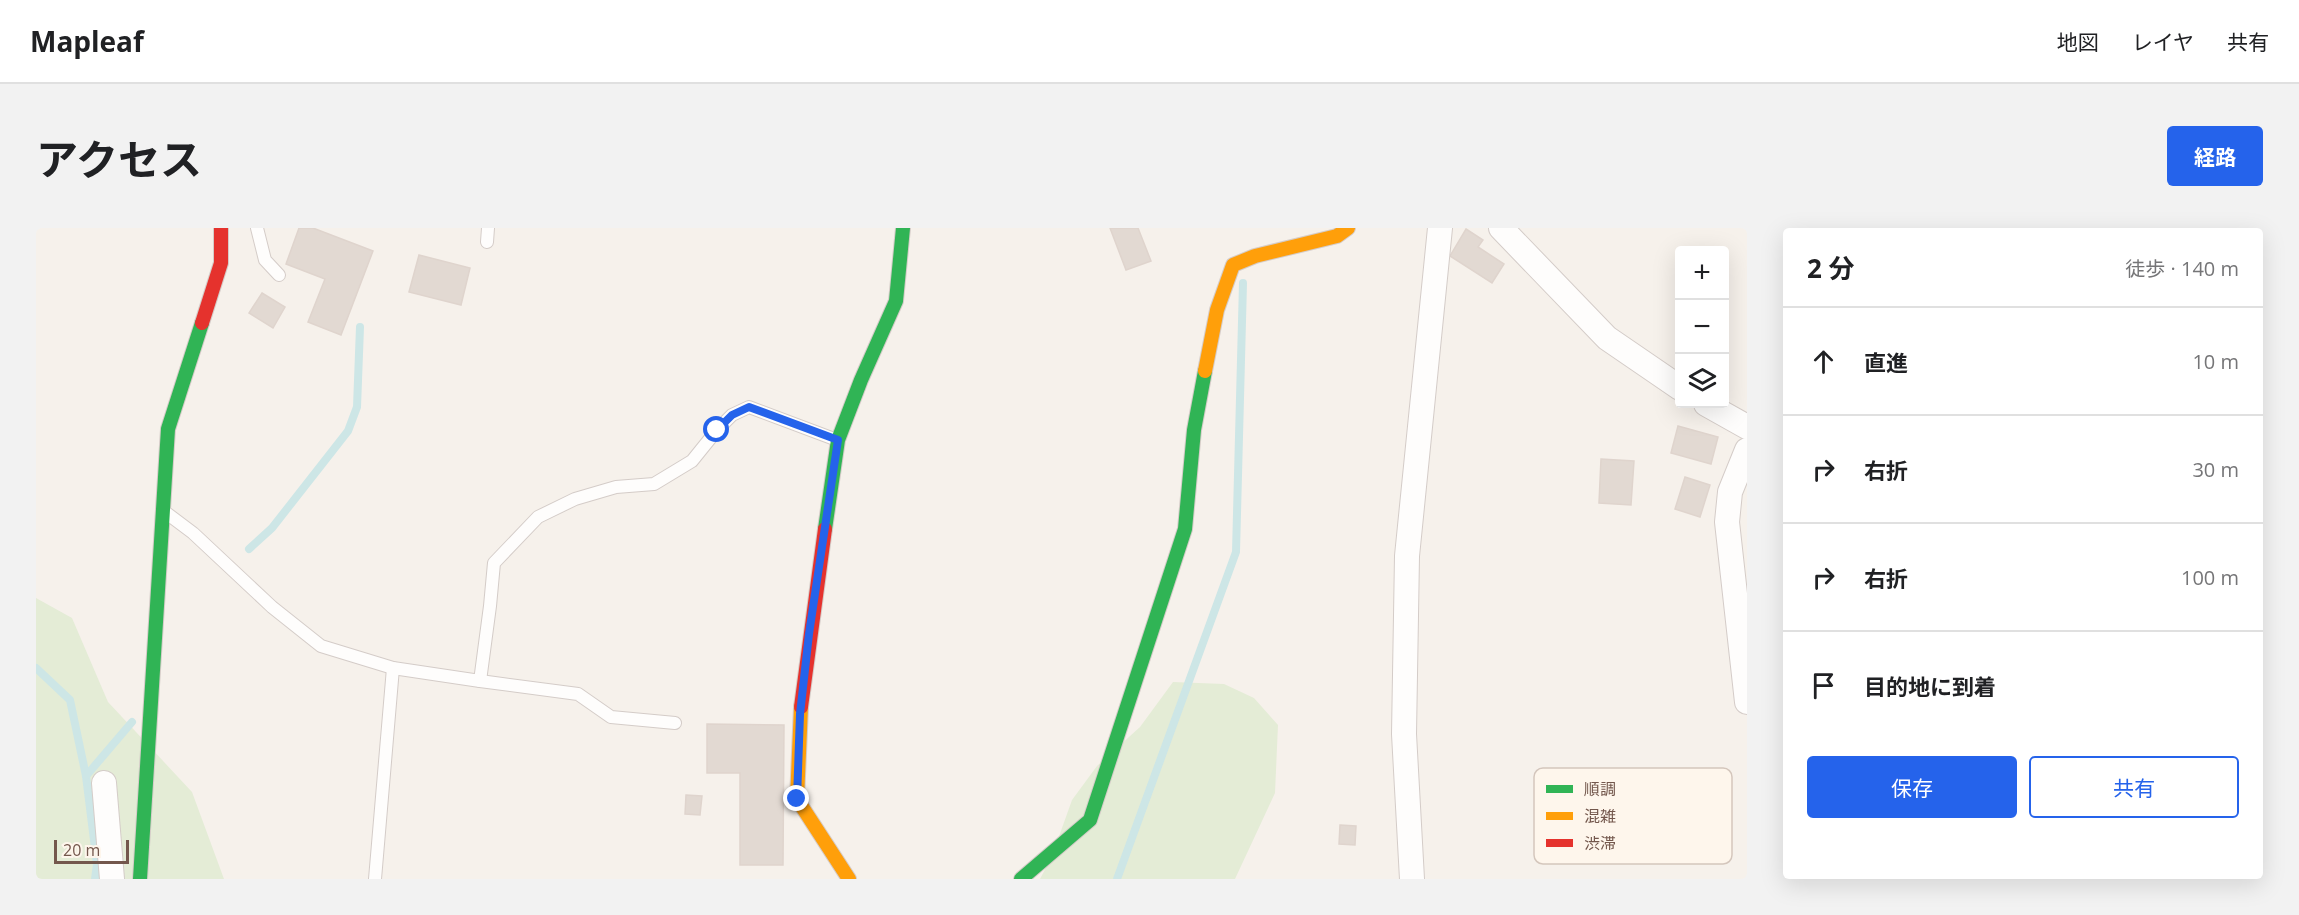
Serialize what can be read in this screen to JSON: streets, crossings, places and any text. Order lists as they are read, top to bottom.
{
  "legend": ["順調", "混雑", "渋滞"],
  "scale_bar": "20 m",
  "page": {
    "header": "Mapleaf",
    "nav": ["地図", "レイヤ", "共有"],
    "title": "アクセス",
    "buttons": [
      "経路",
      ["保存", "共有"]
    ],
    "heading": ["2 分", "徒歩 · 140 m"],
    "map_buttons": ["+", "−"],
    "list": [
      ["直進", "10 m"],
      ["右折", "30 m"],
      ["右折", "100 m"],
      "目的地に到着"
    ],
    "scale": "20 m"
  }
}
